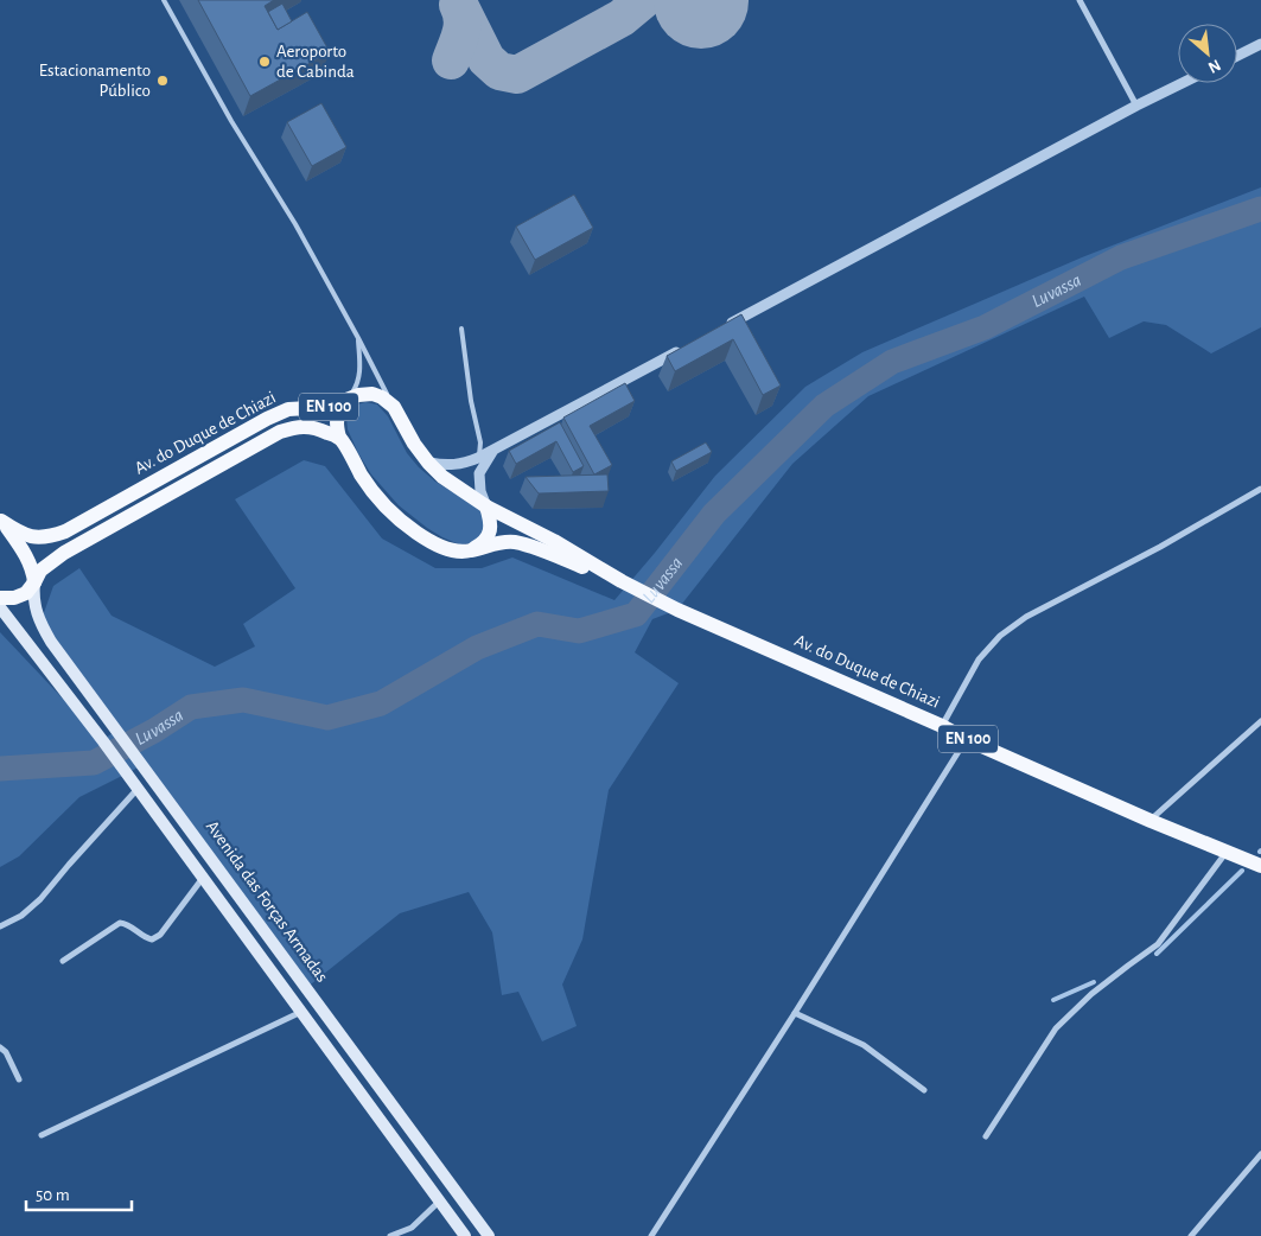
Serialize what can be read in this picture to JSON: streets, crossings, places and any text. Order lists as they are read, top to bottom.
{
  "streets": {
    "main road": ["EN 100", "Av. do Duque de Chiazi", "Avenida das Forças Armadas"]
  },
  "crossings": [
    ["EN 100", "Av. do Duque de Chiazi"],
    ["EN 100", "Avenida das Forças Armadas"],
    ["Av. do Duque de Chiazi", "Avenida das Forças Armadas"]
  ],
  "water": ["Luvassa"],
  "places": ["Aeroporto de Cabinda", "Estacionamento Público"],
  "scale_bar": "50 m",
  "north": "bottom right"
}
